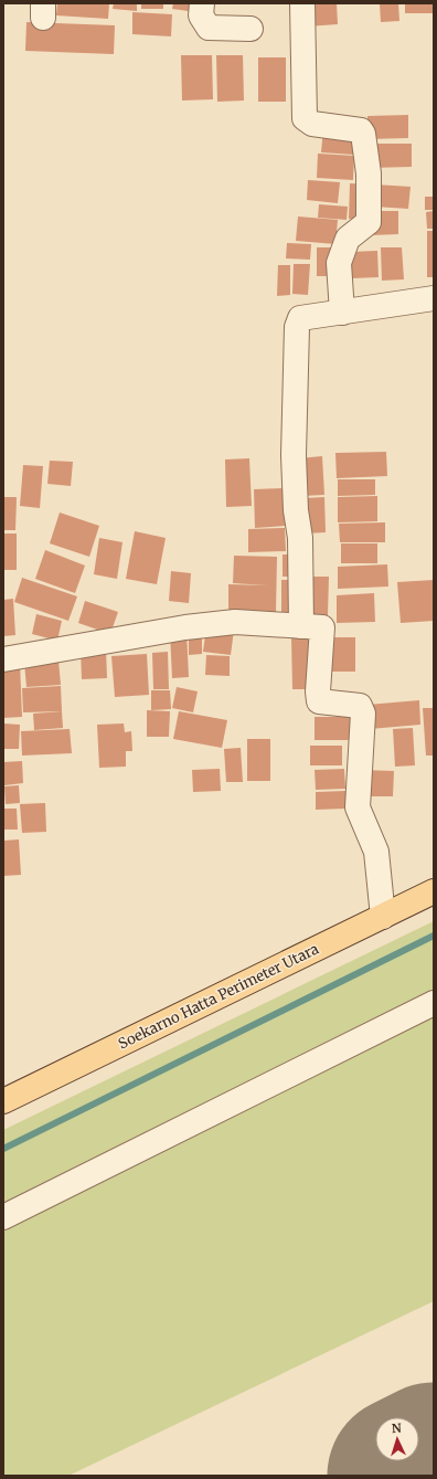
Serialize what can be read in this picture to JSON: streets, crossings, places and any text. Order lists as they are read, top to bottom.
{
  "streets": {
    "main road": ["Soekarno Hatta Perimeter Utara"]
  },
  "north": "top"
}
